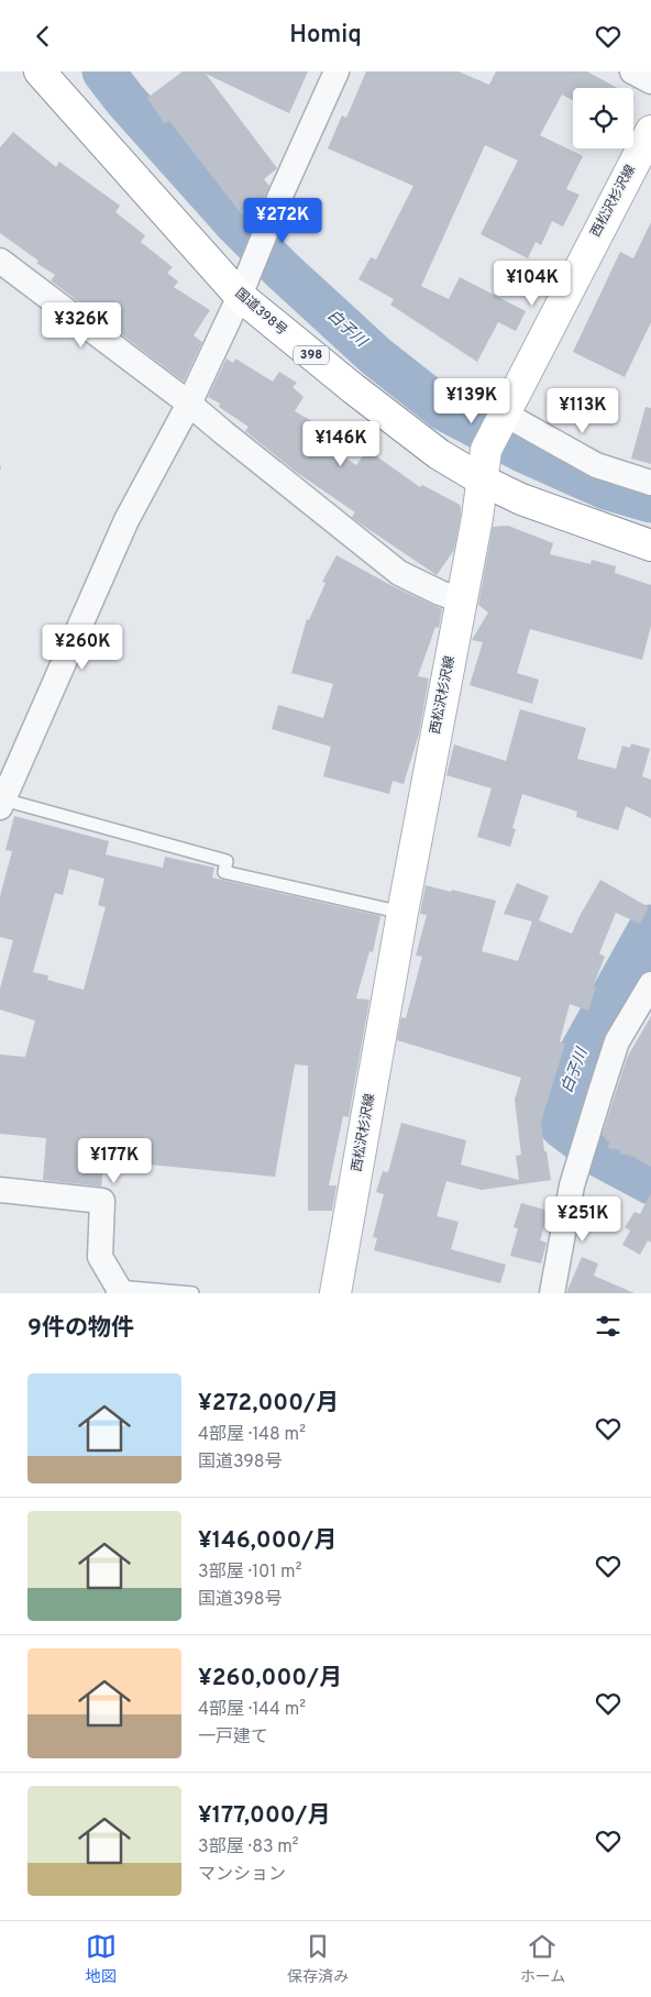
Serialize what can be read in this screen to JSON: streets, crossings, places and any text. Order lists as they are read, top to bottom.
{
  "streets": {
    "main road": ["西松沢杉沢線", "国道398号", "398"]
  },
  "crossings": [
    ["西松沢杉沢線", "国道398号"]
  ],
  "water": ["白子川"],
  "page": {
    "header": "Homiq",
    "price": [
      "¥272K",
      "¥104K",
      "¥326K",
      "¥139K",
      "¥113K",
      "¥146K",
      "¥260K",
      "¥177K",
      "¥251K"
    ],
    "heading": "9件の物件",
    "list": [
      {
        "name": "¥272,000/月",
        "note": "4部屋 · 148 m² · 国道398号"
      },
      {
        "name": "¥146,000/月",
        "note": "3部屋 · 101 m² · 国道398号"
      },
      {
        "name": "¥260,000/月",
        "note": "4部屋 · 144 m² · 一戸建て"
      },
      {
        "name": "¥177,000/月",
        "note": "3部屋 · 83 m² · マンション"
      }
    ],
    "tabs": ["地図", "保存済み", "ホーム"]
  }
}
